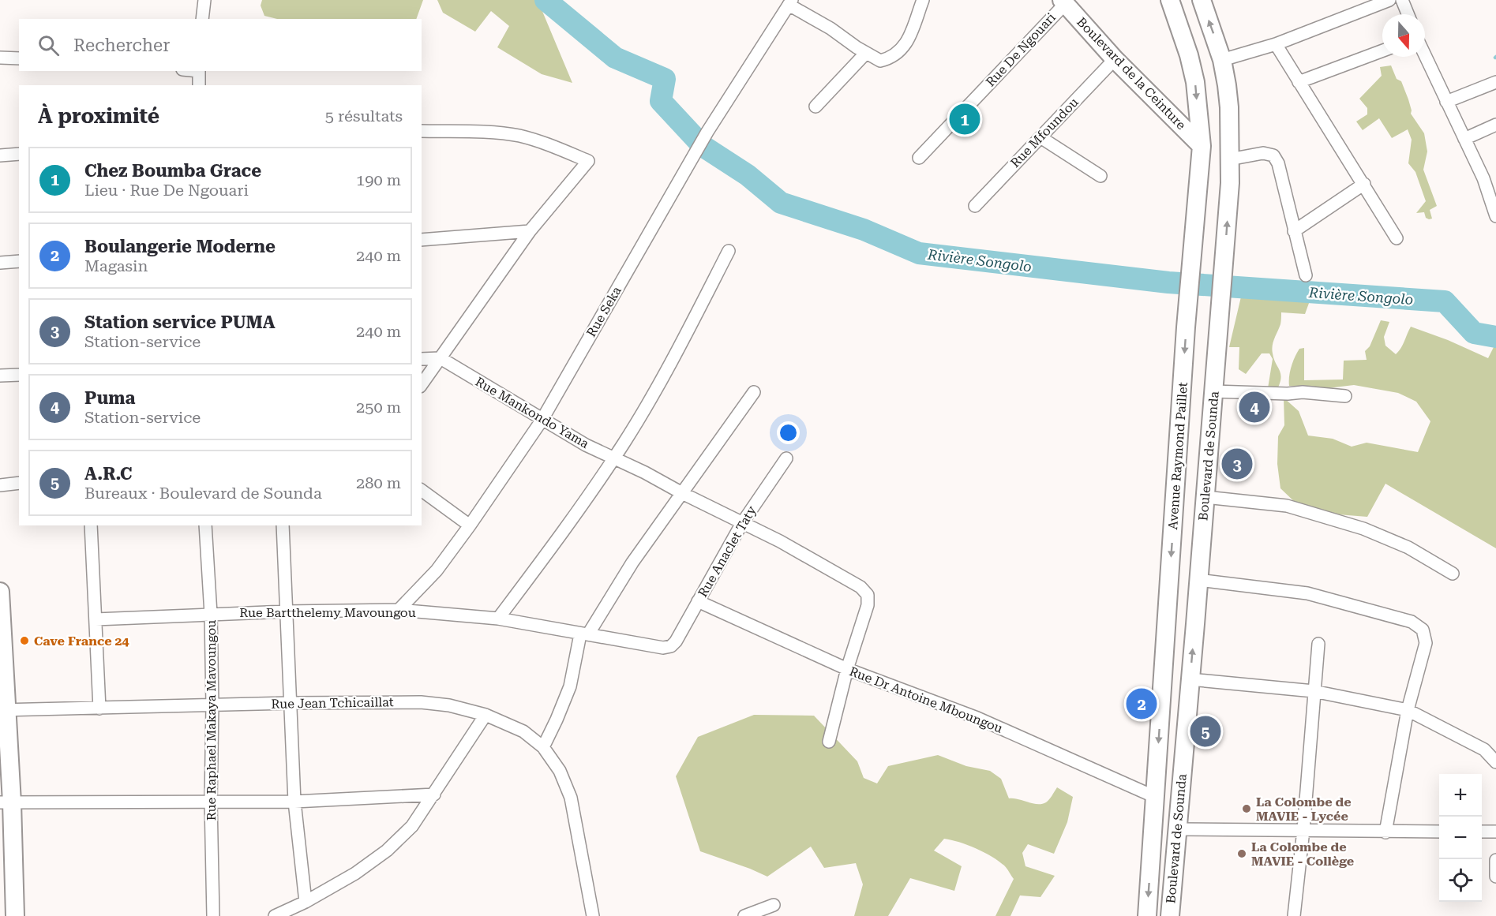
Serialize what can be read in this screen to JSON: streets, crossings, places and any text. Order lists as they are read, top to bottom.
{
  "streets": {
    "main road": ["Boulevard de la Ceinture", "Avenue Raymond Paillet", "Boulevard de Sounda"],
    "street": [
      "Rue De Ngouari",
      "Rue Mfoundou",
      "Rue Seka",
      "Rue Mankondo Yama",
      "Rue Anaclet Taty",
      "Rue Bartthelemy Mavoungou",
      "Rue Dr Antoine Mboungou",
      "Rue Jean Tchicaillat",
      "Rue Raphael Makaya Mavoungou"
    ]
  },
  "crossings": [
    ["Rue De Ngouari", "Boulevard de la Ceinture"],
    ["Boulevard de la Ceinture", "Rue Mfoundou"],
    ["Boulevard de la Ceinture", "Avenue Raymond Paillet"],
    ["Rue Seka", "Rue Mankondo Yama"],
    ["Rue Seka", "Rue Bartthelemy Mavoungou"],
    ["Rue Mankondo Yama", "Rue Anaclet Taty"],
    ["Rue Mankondo Yama", "Rue Dr Antoine Mboungou"],
    ["Avenue Raymond Paillet", "Rue Dr Antoine Mboungou"],
    ["Rue Anaclet Taty", "Rue Bartthelemy Mavoungou"],
    ["Rue Anaclet Taty", "Rue Dr Antoine Mboungou"],
    ["Rue Bartthelemy Mavoungou", "Rue Raphael Makaya Mavoungou"],
    ["Rue Jean Tchicaillat", "Rue Raphael Makaya Mavoungou"]
  ],
  "one_way": ["Avenue Raymond Paillet", "Boulevard de Sounda"],
  "water": ["Rivière Songolo"],
  "places": ["Cave France 24", "La Colombe de MAVIE - Lycée", "La Colombe de MAVIE - Collège"],
  "north": "bottom",
  "page": {
    "search": "Rechercher",
    "heading": ["À proximité", "5 résultats"],
    "pins": [
      "1",
      "4",
      "3",
      "2",
      "5"
    ],
    "list": [
      {
        "mark": "1",
        "name": "Chez Boumba Grace",
        "note": "Lieu · Rue De Ngouari",
        "value": "190 m"
      },
      {
        "mark": "2",
        "name": "Boulangerie Moderne",
        "note": "Magasin",
        "value": "240 m"
      },
      {
        "mark": "3",
        "name": "Station service PUMA",
        "note": "Station-service",
        "value": "240 m"
      },
      {
        "mark": "4",
        "name": "Puma",
        "note": "Station-service",
        "value": "250 m"
      },
      {
        "mark": "5",
        "name": "A.R.C",
        "note": "Bureaux · Boulevard de Sounda",
        "value": "280 m"
      }
    ],
    "map_buttons": ["+", "−"]
  }
}
